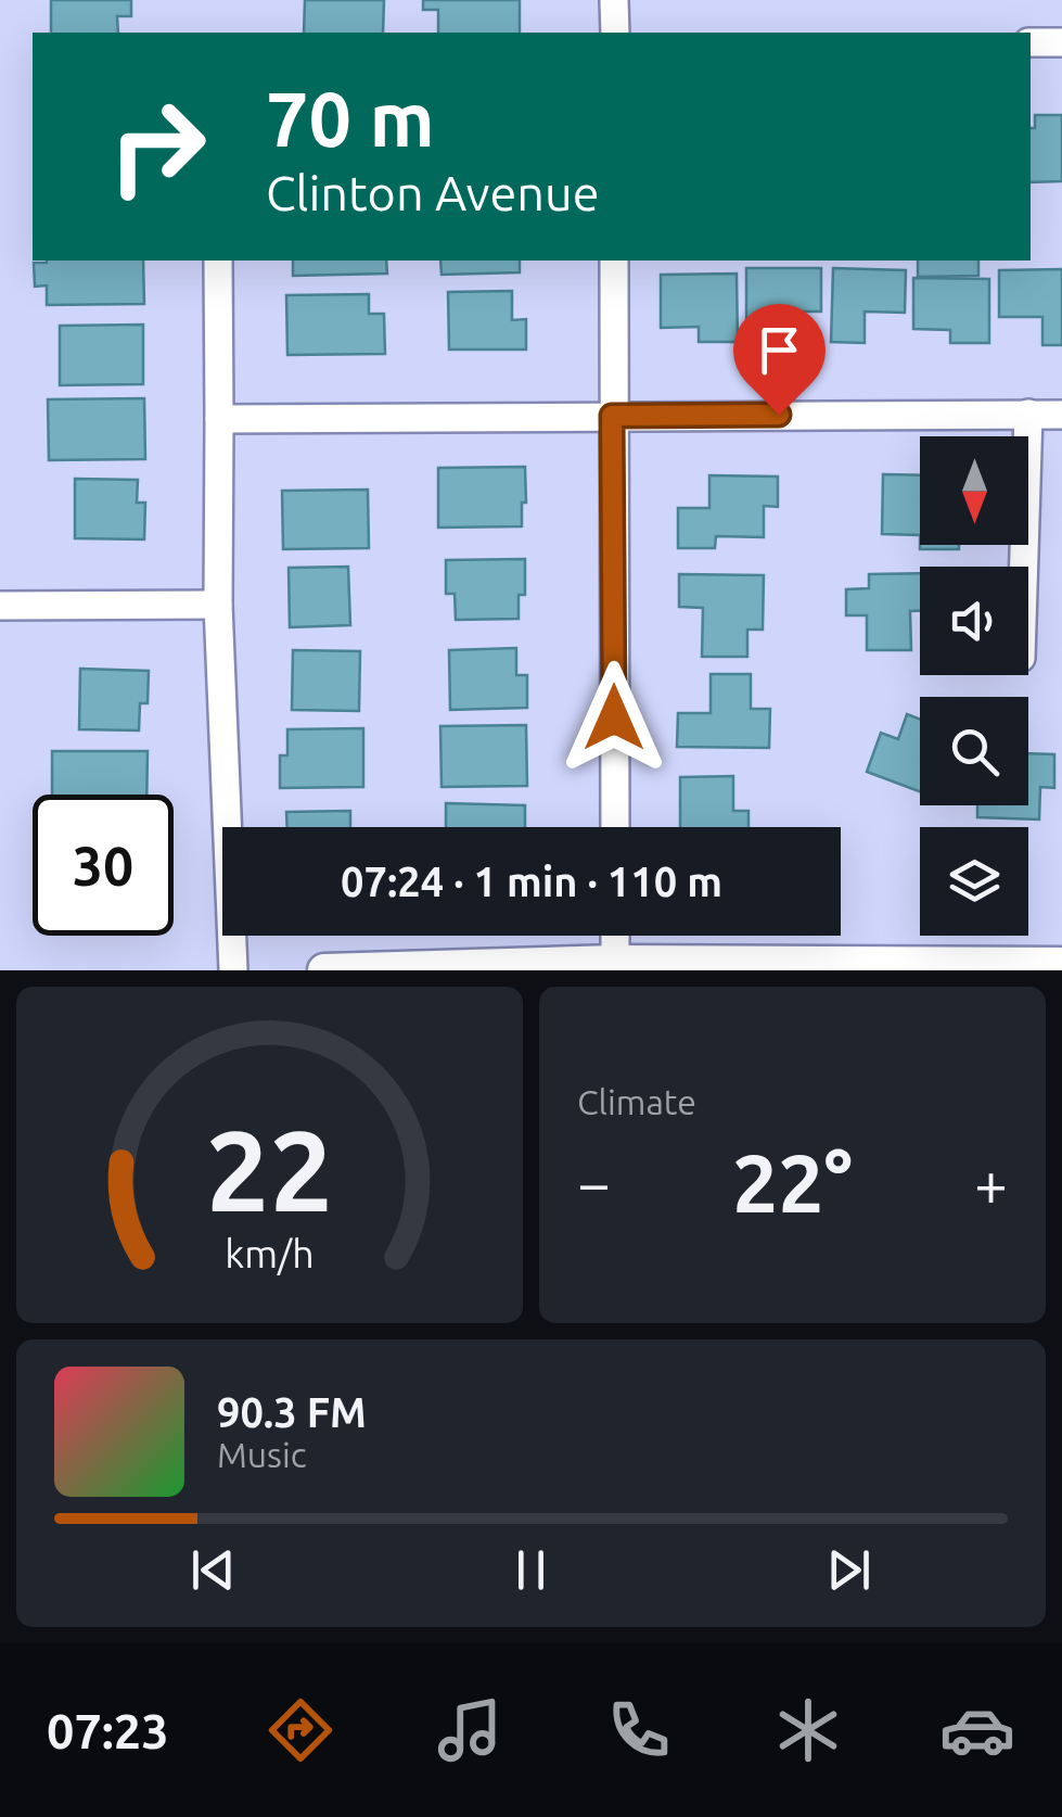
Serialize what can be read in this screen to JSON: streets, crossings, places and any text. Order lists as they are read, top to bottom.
{
  "north": "bottom",
  "page": {
    "turn": ["70 m", "Clinton Avenue"],
    "limit": "30",
    "trip": "07:24 · 1 min · 110 m",
    "tile": "Climate",
    "heat": ["−", "22°", "+"],
    "song": ["90.3 FM", "Music"],
    "tabs": "07:23",
    "gauge": ["22", "km/h"]
  }
}
